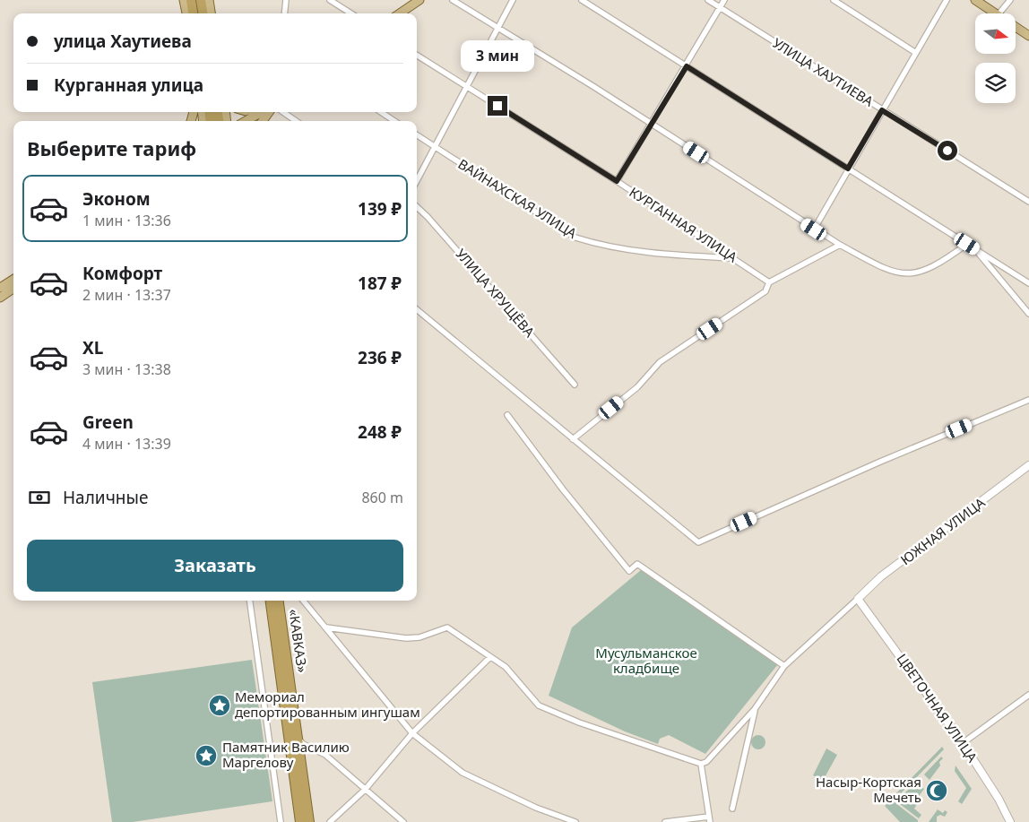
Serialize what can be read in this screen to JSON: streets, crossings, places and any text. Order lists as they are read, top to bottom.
{
  "streets": {
    "highway": ["«КАВКАЗ»"],
    "street": [
      "УЛИЦА ХАУТИЕВА",
      "ВАЙНАХСКАЯ УЛИЦА",
      "КУРГАННАЯ УЛИЦА",
      "УЛИЦА ХРУЩЁВА",
      "ЮЖНАЯ УЛИЦА",
      "ЦВЕТОЧНАЯ УЛИЦА"
    ]
  },
  "crossings": [
    ["ВАЙНАХСКАЯ УЛИЦА", "КУРГАННАЯ УЛИЦА"],
    ["ЮЖНАЯ УЛИЦА", "ЦВЕТОЧНАЯ УЛИЦА"]
  ],
  "parks": ["Мусульманское кладбище"],
  "places": {
    "place": ["Мемориал депортированным ингушам", "Памятник Василию Маргелову"],
    "mosque": ["Насыр-Кортская Мечеть"]
  },
  "north": "right",
  "page": {
    "banner": ["улица Хаутиева", "Курганная улица"],
    "bubble": "3 мин",
    "heading": "Выберите тариф",
    "list": [
      {
        "name": "Эконом",
        "note": "1 мин · 13:36",
        "value": "139 ₽"
      },
      {
        "name": "Комфорт",
        "note": "2 мин · 13:37",
        "value": "187 ₽"
      },
      {
        "name": "XL",
        "note": "3 мин · 13:38",
        "value": "236 ₽"
      },
      {
        "name": "Green",
        "note": "4 мин · 13:39",
        "value": "248 ₽"
      }
    ],
    "pay": ["Наличные", "860 m"],
    "buttons": "Заказать"
  }
}
